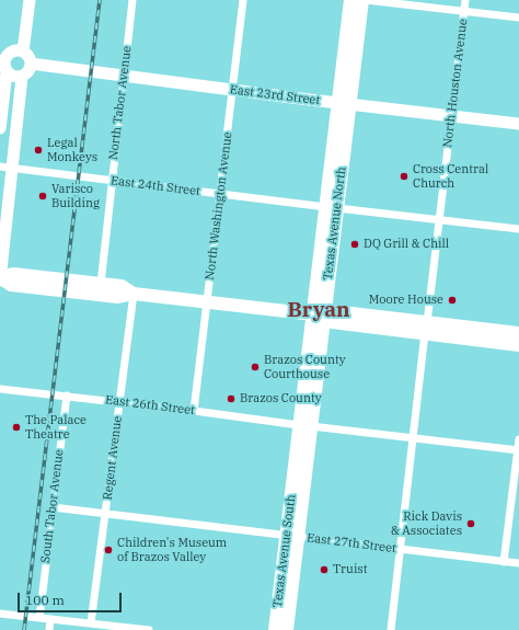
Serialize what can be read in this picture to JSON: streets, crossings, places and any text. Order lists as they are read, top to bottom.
{
  "streets": {
    "main road": ["Texas Avenue North", "Texas Avenue South"],
    "street": [
      "North Houston Avenue",
      "East 23rd Street",
      "North Tabor Avenue",
      "East 24th Street",
      "North Washington Avenue",
      "East 26th Street",
      "Regent Avenue",
      "South Tabor Avenue",
      "East 27th Street"
    ]
  },
  "crossings": [
    ["North Houston Avenue", "East 23rd Street"],
    ["North Houston Avenue", "East 24th Street"],
    ["North Houston Avenue", "East 26th Street"],
    ["North Houston Avenue", "East 27th Street"],
    ["East 23rd Street", "North Tabor Avenue"],
    ["East 23rd Street", "North Washington Avenue"],
    ["East 23rd Street", "Texas Avenue North"],
    ["North Tabor Avenue", "East 24th Street"],
    ["East 24th Street", "North Washington Avenue"],
    ["East 24th Street", "Texas Avenue North"],
    ["North Washington Avenue", "East 26th Street"],
    ["Texas Avenue North", "East 26th Street"],
    ["Texas Avenue North", "Texas Avenue South"],
    ["East 26th Street", "Regent Avenue"],
    ["East 26th Street", "South Tabor Avenue"],
    ["Regent Avenue", "East 27th Street"],
    ["South Tabor Avenue", "East 27th Street"],
    ["East 27th Street", "Texas Avenue South"]
  ],
  "districts": ["Bryan"],
  "places": [
    "Legal Monkeys",
    "Cross Central Church",
    "Varisco Building",
    "DQ Grill & Chill",
    "Moore House",
    "Brazos County Courthouse",
    "Brazos County",
    "The Palace Theatre",
    "Rick Davis & Associates",
    "Children's Museum of Brazos Valley",
    "Truist"
  ],
  "scale_bar": "100 m"
}
